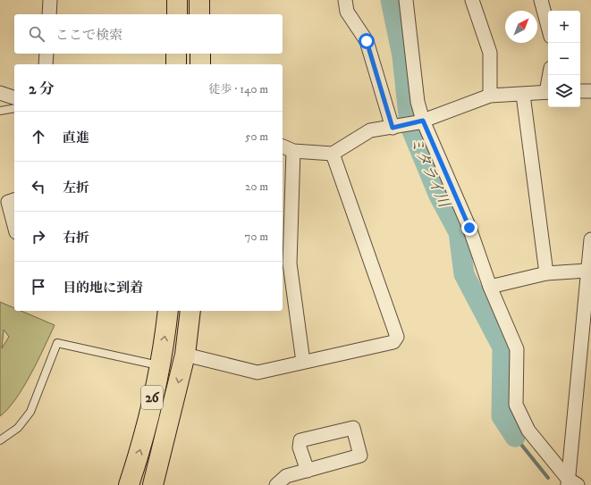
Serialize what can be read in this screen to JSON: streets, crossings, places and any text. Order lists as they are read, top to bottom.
{
  "streets": {
    "main road": ["26"]
  },
  "water": ["ミタライ川"],
  "north": "top right",
  "page": {
    "map_buttons": ["+", "−"],
    "search": "ここで検索",
    "heading": ["2 分", "徒歩 · 140 m"],
    "list": [
      ["直進", "50 m"],
      ["左折", "20 m"],
      ["右折", "70 m"],
      "目的地に到着"
    ]
  }
}
